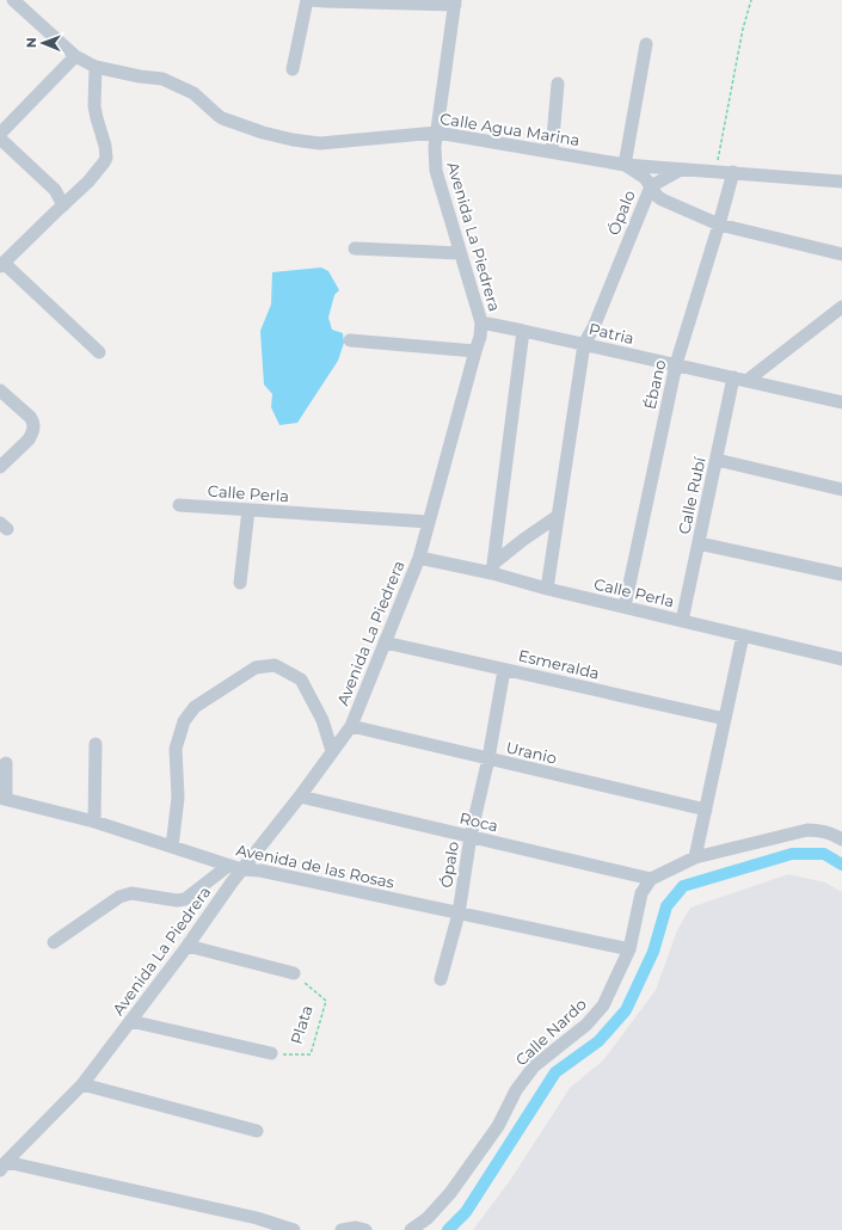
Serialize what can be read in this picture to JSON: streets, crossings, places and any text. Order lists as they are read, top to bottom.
{
  "streets": {
    "street": [
      "Calle Agua Marina",
      "Ópalo",
      "Avenida La Piedrera",
      "Patria",
      "Ébano",
      "Calle Perla",
      "Calle Rubí",
      "Esmeralda",
      "Uranio",
      "Roca",
      "Avenida de las Rosas",
      "Plata",
      "Calle Nardo"
    ]
  },
  "crossings": [
    ["Calle Agua Marina", "Ópalo"],
    ["Calle Agua Marina", "Avenida La Piedrera"],
    ["Calle Agua Marina", "Ébano"],
    ["Ópalo", "Patria"],
    ["Ópalo", "Esmeralda"],
    ["Ópalo", "Uranio"],
    ["Ópalo", "Roca"],
    ["Ópalo", "Avenida de las Rosas"],
    ["Avenida La Piedrera", "Patria"],
    ["Avenida La Piedrera", "Calle Perla"],
    ["Avenida La Piedrera", "Esmeralda"],
    ["Avenida La Piedrera", "Uranio"],
    ["Avenida La Piedrera", "Roca"],
    ["Avenida La Piedrera", "Avenida de las Rosas"],
    ["Avenida La Piedrera", "Plata"],
    ["Patria", "Ébano"],
    ["Patria", "Calle Rubí"],
    ["Ébano", "Calle Perla"],
    ["Calle Perla", "Calle Rubí"],
    ["Roca", "Calle Nardo"],
    ["Avenida de las Rosas", "Calle Nardo"]
  ],
  "north": "left"
}
